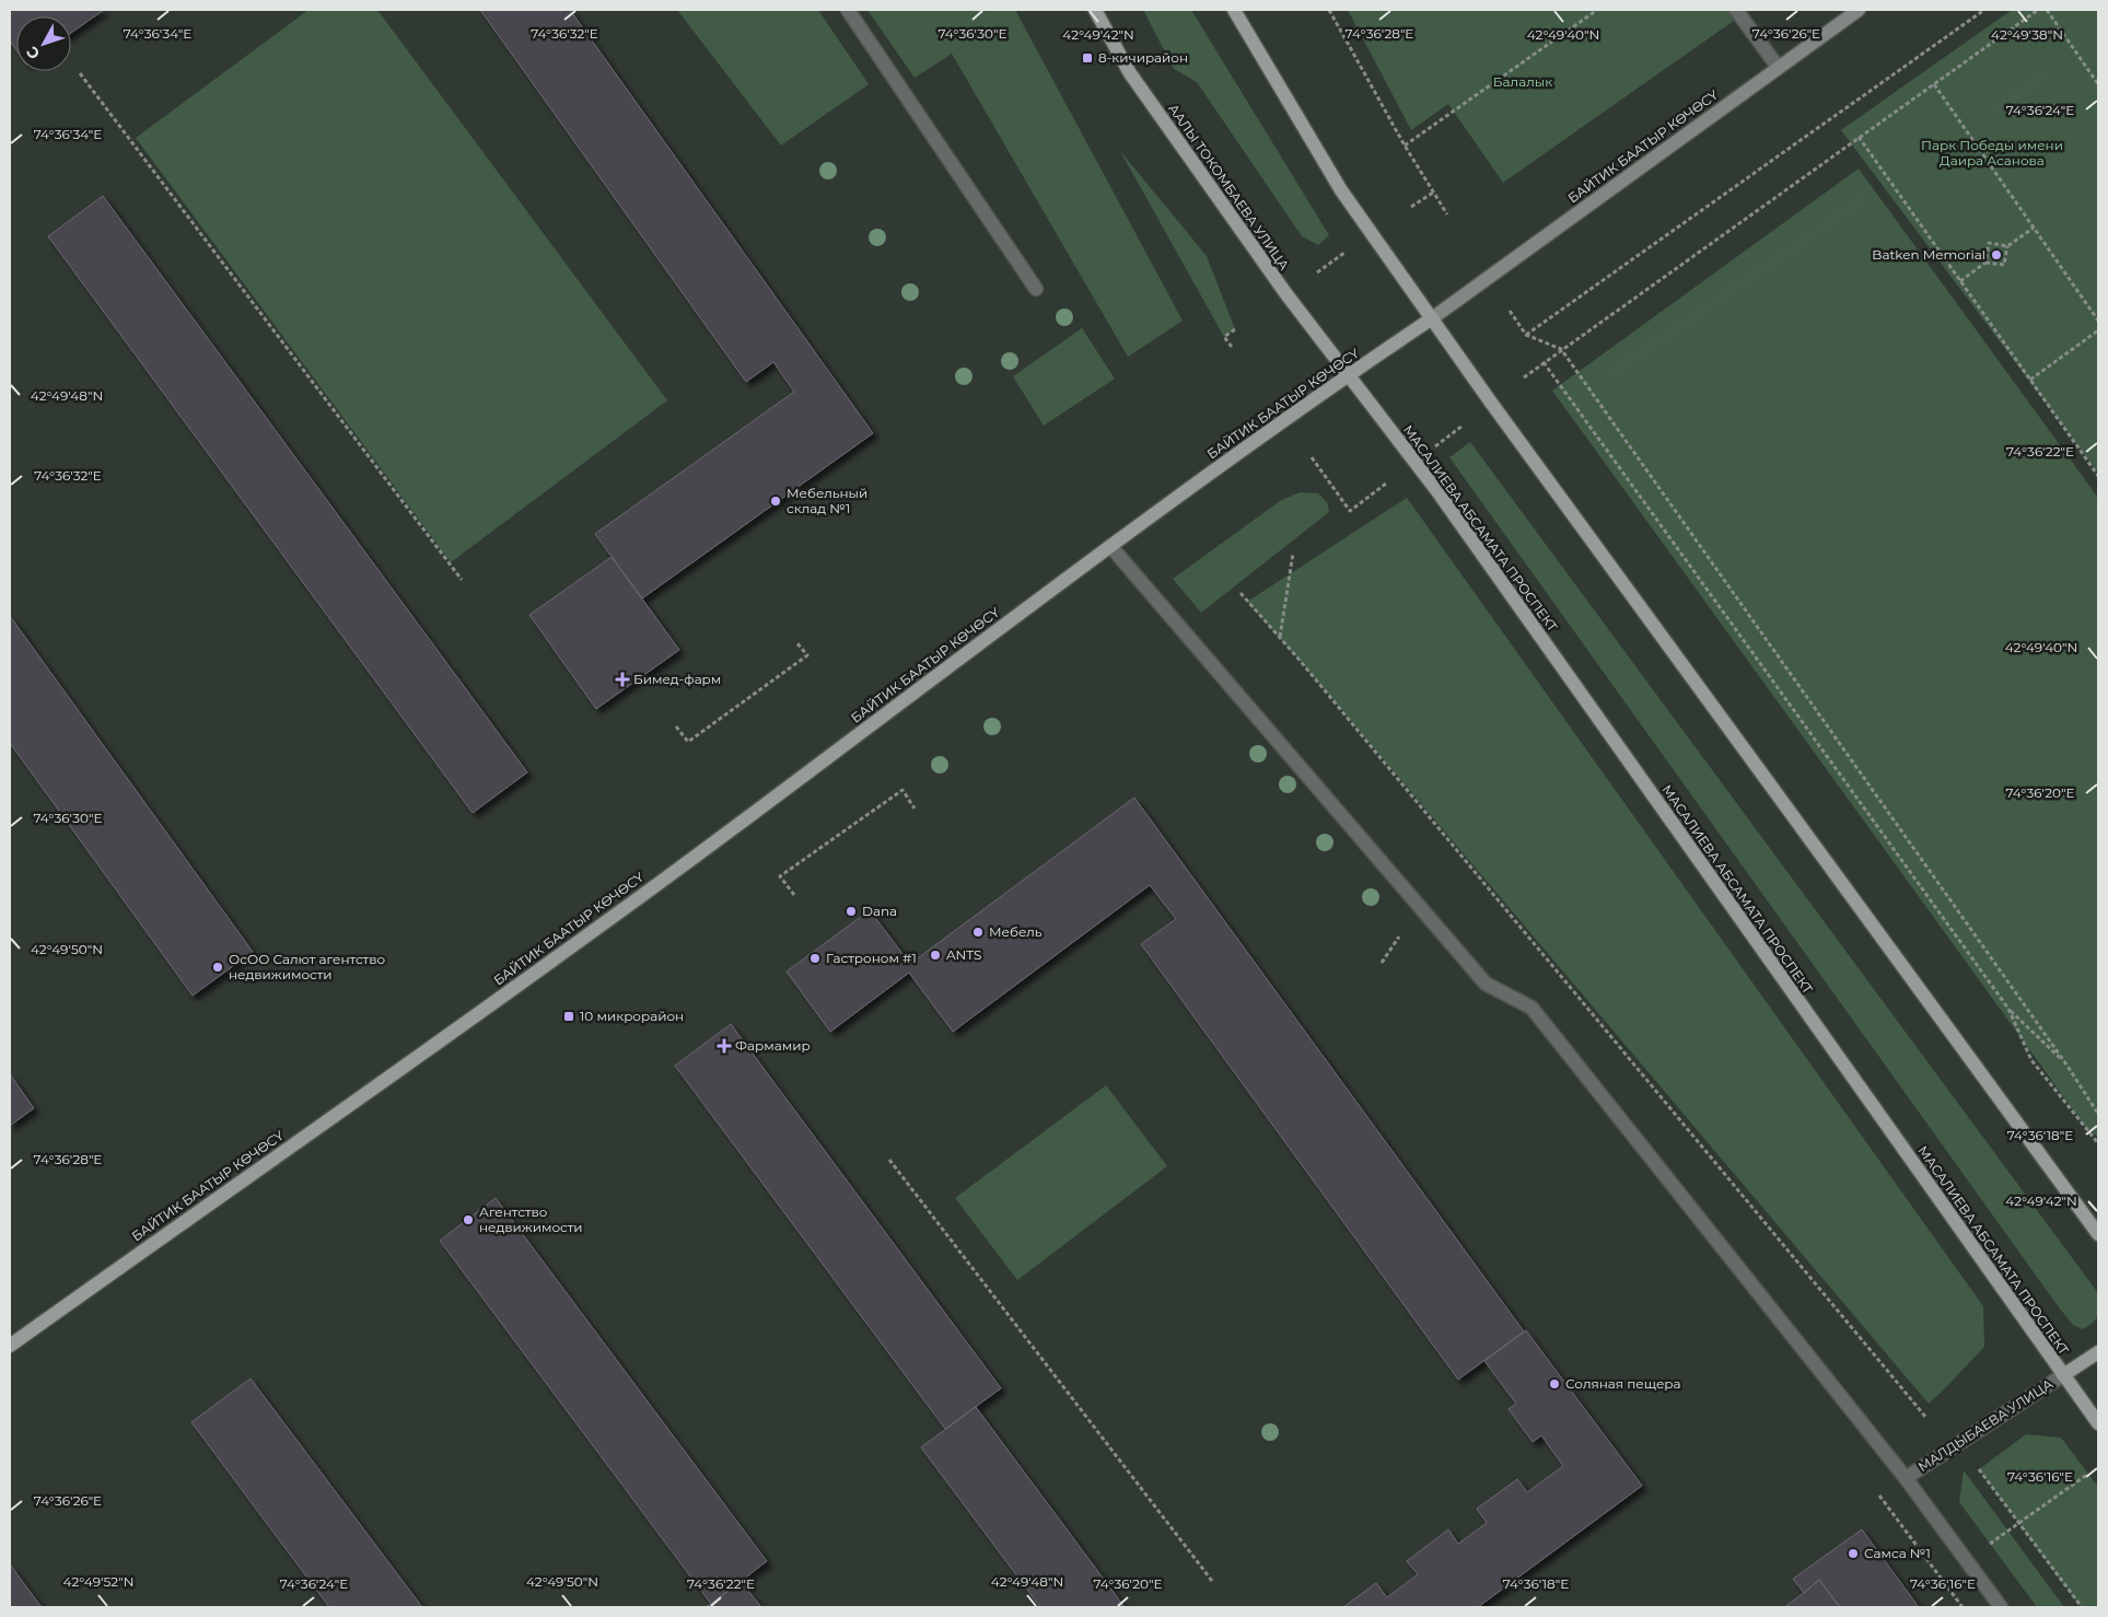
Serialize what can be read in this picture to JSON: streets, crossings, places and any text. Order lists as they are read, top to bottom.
{
  "streets": {
    "main road": ["БАЙТИК БААТЫР КӨЧӨСҮ", "ААЛЫ ТОКОМБАЕВА УЛИЦА", "МАСАЛИЕВА АБСАМАТА ПРОСПЕКТ"],
    "street": ["МАЛДЫБАЕВА УЛИЦА"]
  },
  "crossings": [
    ["БАЙТИК БААТЫР КӨЧӨСҮ", "ААЛЫ ТОКОМБАЕВА УЛИЦА"],
    ["БАЙТИК БААТЫР КӨЧӨСҮ", "МАСАЛИЕВА АБСАМАТА ПРОСПЕКТ"],
    ["ААЛЫ ТОКОМБАЕВА УЛИЦА", "МАСАЛИЕВА АБСАМАТА ПРОСПЕКТ"],
    ["МАСАЛИЕВА АБСАМАТА ПРОСПЕКТ", "МАЛДЫБАЕВА УЛИЦА"]
  ],
  "parks": ["Балалык", "Парк Победы имени Даира Асанова"],
  "places": {
    "transit": ["8-кичирайон", "10 микрорайон"],
    "other": [
      "Batken Memorial",
      "Мебельный склад №1",
      "Dana",
      "Мебель",
      "ANTS",
      "Гастроном #1",
      "ОсОО Салют агентство недвижимости",
      "Агентство недвижимости",
      "Соляная пещера",
      "Самса №1"
    ],
    "health": ["Бимед-фарм", "Фармамир"]
  },
  "north": "bottom left",
  "coordinates": [
    "74°36'34\"E",
    "74°36'32\"E",
    "74°36'30\"E",
    "74°36'28\"E",
    "74°36'26\"E",
    "42°49'42\"N",
    "42°49'40\"N",
    "42°49'38\"N",
    "74°36'24\"E",
    "42°49'48\"N",
    "74°36'22\"E",
    "74°36'20\"E",
    "42°49'50\"N",
    "74°36'18\"E",
    "74°36'16\"E",
    "42°49'52\"N"
  ]
}
